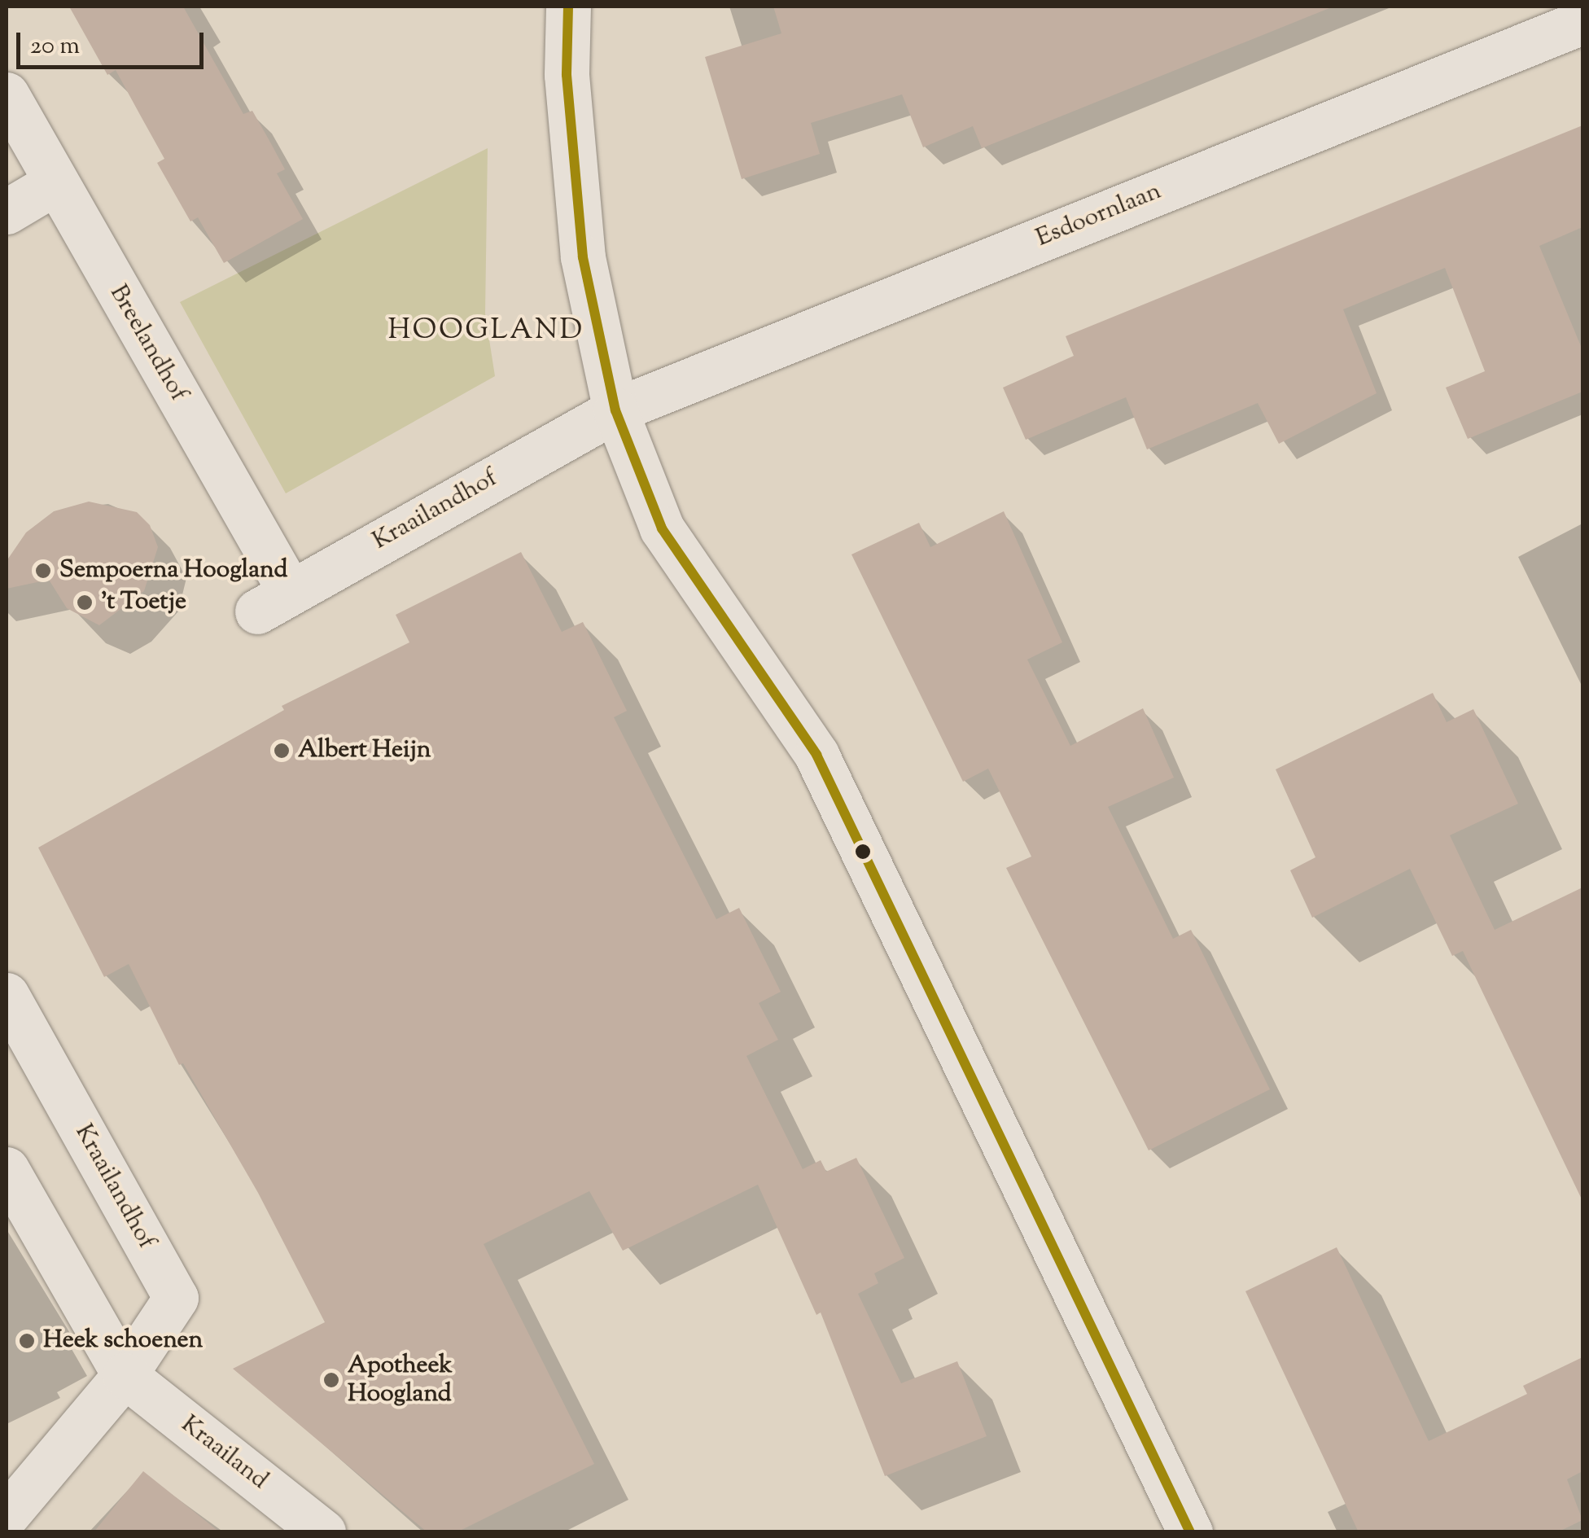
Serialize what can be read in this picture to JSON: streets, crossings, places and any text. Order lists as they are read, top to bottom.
{
  "streets": {
    "street": [
      "Esdoornlaan",
      "Breelandhof",
      "Kraailandhof",
      "Kraailand"
    ]
  },
  "crossings": [
    ["Esdoornlaan", "Kraailandhof"],
    ["Breelandhof", "Kraailandhof"],
    ["Kraailandhof", "Kraailand"]
  ],
  "districts": ["HOOGLAND"],
  "places": [
    "Sempoerna Hoogland",
    "'t Toetje",
    "Albert Heijn",
    "Heek schoenen",
    "Apotheek Hoogland"
  ],
  "scale_bar": "20 m"
}
